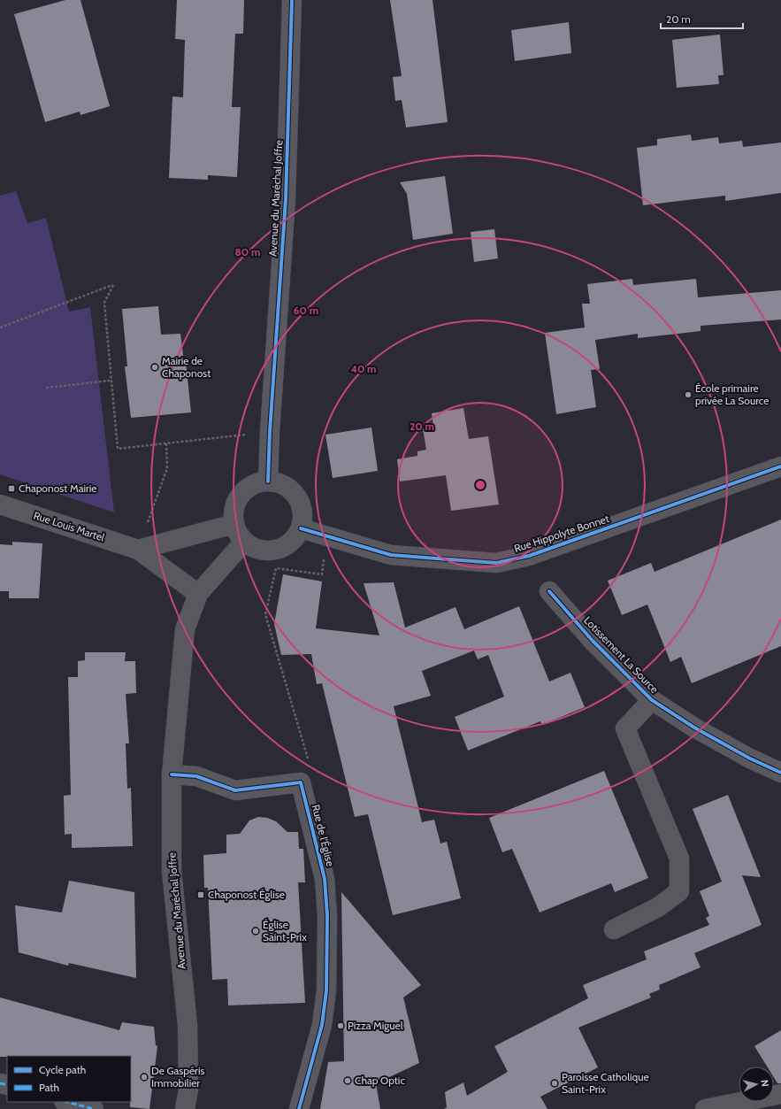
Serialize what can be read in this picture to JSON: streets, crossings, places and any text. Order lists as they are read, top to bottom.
{
  "streets": {
    "street": [
      "Avenue du Maréchal Joffre",
      "Rue Louis Martel",
      "Rue Hippolyte Bonnet",
      "Lotissement La Source",
      "Rue de l'Église"
    ]
  },
  "crossings": [
    ["Avenue du Maréchal Joffre", "Rue Louis Martel"],
    ["Avenue du Maréchal Joffre", "Rue Hippolyte Bonnet"],
    ["Avenue du Maréchal Joffre", "Rue de l'Église"]
  ],
  "places": {
    "other": [
      "Mairie de Chaponost",
      "École primaire privée La Source",
      "Église Saint-Prix",
      "Pizza Miguel",
      "De Gaspéris Immobilier",
      "Chap Optic",
      "Paroisse Catholique Saint-Prix"
    ],
    "transit": ["Chaponost Mairie", "Chaponost Église"]
  },
  "legend": ["Cycle path", "Path"],
  "scale_bar": "20 m",
  "north": "right",
  "rings": [
    "80 m",
    "60 m",
    "40 m",
    "20 m"
  ]
}
